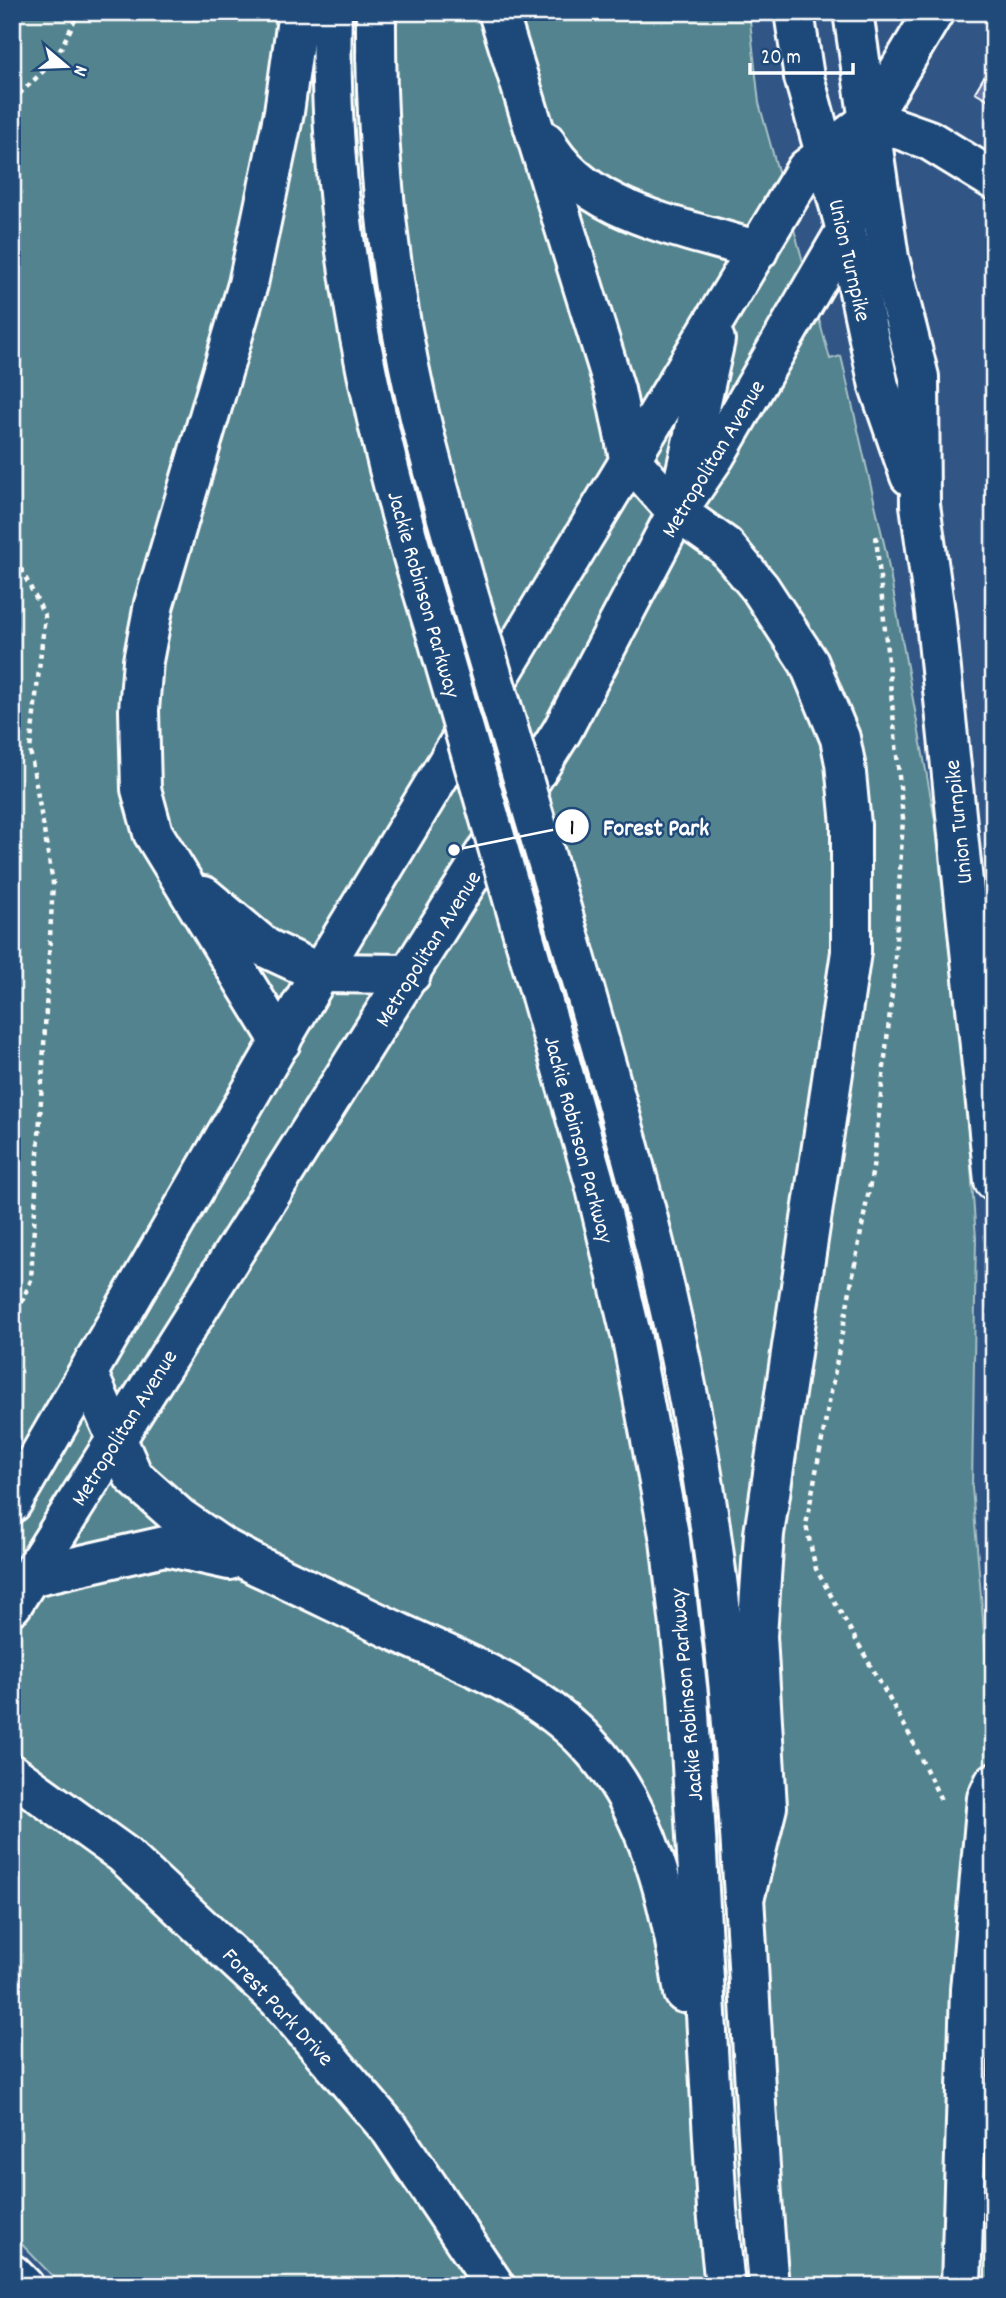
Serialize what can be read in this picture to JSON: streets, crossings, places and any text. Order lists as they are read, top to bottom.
{
  "streets": {
    "main road": [
      "Union Turnpike",
      "Metropolitan Avenue",
      "Jackie Robinson Parkway",
      "Forest Park Drive"
    ]
  },
  "crossings": [
    ["Union Turnpike", "Metropolitan Avenue"]
  ],
  "places": ["Forest Park"],
  "scale_bar": "20 m",
  "north": "right"
}
